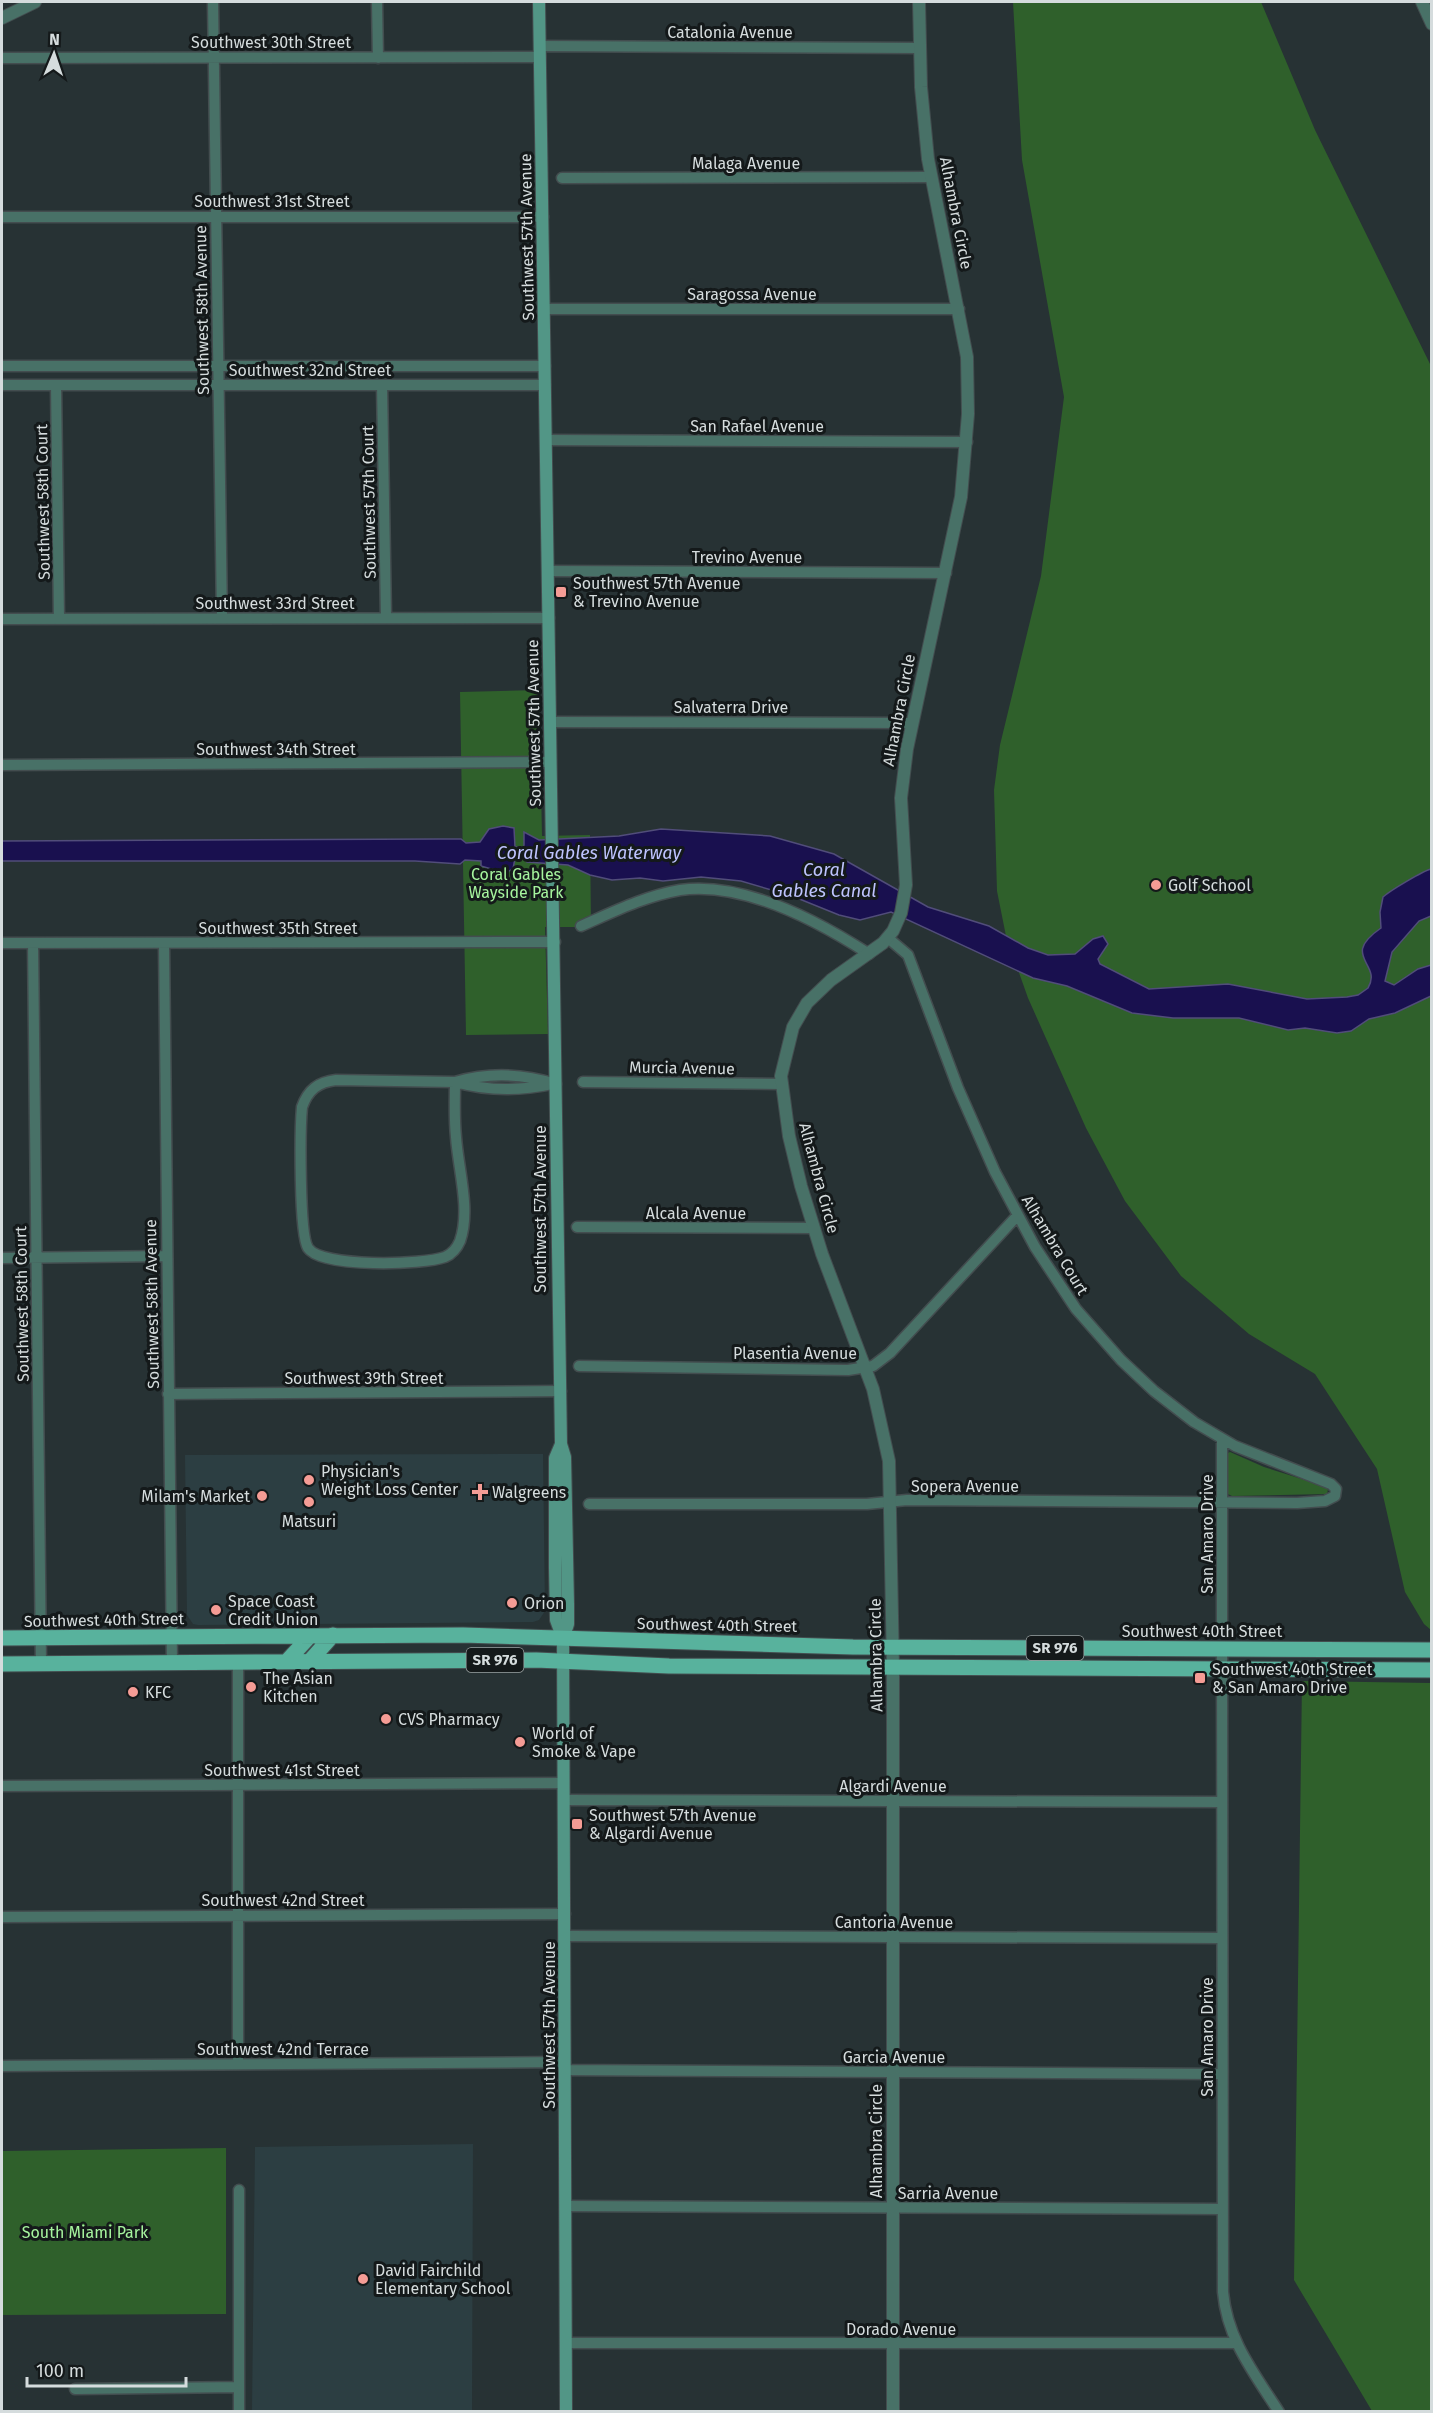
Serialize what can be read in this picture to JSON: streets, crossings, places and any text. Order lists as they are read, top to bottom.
{
  "streets": {
    "main road": ["Southwest 57th Avenue", "Southwest 40th Street", "SR 976"],
    "street": [
      "Catalonia Avenue",
      "Southwest 30th Street",
      "Malaga Avenue",
      "Southwest 31st Street",
      "Alhambra Circle",
      "Saragossa Avenue",
      "Southwest 58th Avenue",
      "Southwest 32nd Street",
      "San Rafael Avenue",
      "Southwest 58th Court",
      "Southwest 57th Court",
      "Trevino Avenue",
      "Southwest 33rd Street",
      "Salvaterra Drive",
      "Southwest 34th Street",
      "Southwest 35th Street",
      "Murcia Avenue",
      "Alcala Avenue",
      "Alhambra Court",
      "Plasentia Avenue",
      "Southwest 39th Street",
      "Sopera Avenue",
      "San Amaro Drive",
      "Southwest 41st Street",
      "Algardi Avenue",
      "Southwest 42nd Street",
      "Cantoria Avenue",
      "Southwest 42nd Terrace",
      "Garcia Avenue",
      "Sarria Avenue",
      "Dorado Avenue"
    ]
  },
  "crossings": [
    ["Catalonia Avenue", "Southwest 30th Street"],
    ["Catalonia Avenue", "Alhambra Circle"],
    ["Catalonia Avenue", "Southwest 57th Avenue"],
    ["Southwest 30th Street", "Southwest 57th Avenue"],
    ["Southwest 30th Street", "Southwest 58th Avenue"],
    ["Malaga Avenue", "Alhambra Circle"],
    ["Southwest 31st Street", "Southwest 57th Avenue"],
    ["Southwest 31st Street", "Southwest 58th Avenue"],
    ["Alhambra Circle", "Saragossa Avenue"],
    ["Alhambra Circle", "San Rafael Avenue"],
    ["Alhambra Circle", "Trevino Avenue"],
    ["Alhambra Circle", "Salvaterra Drive"],
    ["Alhambra Circle", "Murcia Avenue"],
    ["Alhambra Circle", "Alcala Avenue"],
    ["Alhambra Circle", "Alhambra Court"],
    ["Alhambra Circle", "Plasentia Avenue"],
    ["Alhambra Circle", "Sopera Avenue"],
    ["Alhambra Circle", "Southwest 40th Street"],
    ["Alhambra Circle", "SR 976"],
    ["Alhambra Circle", "Algardi Avenue"],
    ["Alhambra Circle", "Cantoria Avenue"],
    ["Alhambra Circle", "Garcia Avenue"],
    ["Alhambra Circle", "Sarria Avenue"],
    ["Alhambra Circle", "Dorado Avenue"],
    ["Southwest 57th Avenue", "Saragossa Avenue"],
    ["Southwest 57th Avenue", "Southwest 32nd Street"],
    ["Southwest 57th Avenue", "San Rafael Avenue"],
    ["Southwest 57th Avenue", "Trevino Avenue"],
    ["Southwest 57th Avenue", "Southwest 33rd Street"],
    ["Southwest 57th Avenue", "Salvaterra Drive"],
    ["Southwest 57th Avenue", "Southwest 34th Street"],
    ["Southwest 57th Avenue", "Southwest 35th Street"],
    ["Southwest 57th Avenue", "Southwest 39th Street"],
    ["Southwest 57th Avenue", "Southwest 40th Street"],
    ["Southwest 57th Avenue", "SR 976"],
    ["Southwest 57th Avenue", "Southwest 41st Street"],
    ["Southwest 57th Avenue", "Algardi Avenue"],
    ["Southwest 57th Avenue", "Southwest 42nd Street"],
    ["Southwest 57th Avenue", "Cantoria Avenue"],
    ["Southwest 57th Avenue", "Southwest 42nd Terrace"],
    ["Southwest 57th Avenue", "Garcia Avenue"],
    ["Southwest 57th Avenue", "Sarria Avenue"],
    ["Southwest 57th Avenue", "Dorado Avenue"],
    ["Southwest 58th Avenue", "Southwest 32nd Street"],
    ["Southwest 58th Avenue", "Southwest 33rd Street"],
    ["Southwest 58th Avenue", "Southwest 35th Street"],
    ["Southwest 58th Avenue", "Southwest 39th Street"],
    ["Southwest 58th Avenue", "Southwest 40th Street"],
    ["Southwest 58th Avenue", "SR 976"],
    ["Southwest 32nd Street", "Southwest 58th Court"],
    ["Southwest 32nd Street", "Southwest 57th Court"],
    ["Southwest 58th Court", "Southwest 33rd Street"],
    ["Southwest 58th Court", "Southwest 35th Street"],
    ["Southwest 58th Court", "Southwest 40th Street"],
    ["Southwest 58th Court", "SR 976"],
    ["Southwest 57th Court", "Southwest 33rd Street"],
    ["Alhambra Court", "Plasentia Avenue"],
    ["Alhambra Court", "Sopera Avenue"],
    ["Alhambra Court", "San Amaro Drive"],
    ["Sopera Avenue", "San Amaro Drive"],
    ["San Amaro Drive", "Southwest 40th Street"],
    ["San Amaro Drive", "SR 976"],
    ["San Amaro Drive", "Algardi Avenue"],
    ["San Amaro Drive", "Cantoria Avenue"],
    ["San Amaro Drive", "Garcia Avenue"],
    ["San Amaro Drive", "Sarria Avenue"],
    ["San Amaro Drive", "Dorado Avenue"],
    ["Southwest 42nd Terrace", "Garcia Avenue"]
  ],
  "water": ["Coral Gables Waterway", "Coral Gables Canal"],
  "parks": ["Coral Gables Wayside Park", "South Miami Park"],
  "places": {
    "transit": ["Southwest 57th Avenue & Trevino Avenue", "Southwest 40th Street & San Amaro Drive", "Southwest 57th Avenue & Algardi Avenue"],
    "other": [
      "Golf School",
      "Physician's Weight Loss Center",
      "Milam's Market",
      "Matsuri",
      "Orion",
      "Space Coast Credit Union",
      "The Asian Kitchen",
      "KFC",
      "CVS Pharmacy",
      "World of Smoke & Vape",
      "David Fairchild Elementary School"
    ],
    "health": ["Walgreens"]
  },
  "scale_bar": "100 m",
  "north": "top"
}
